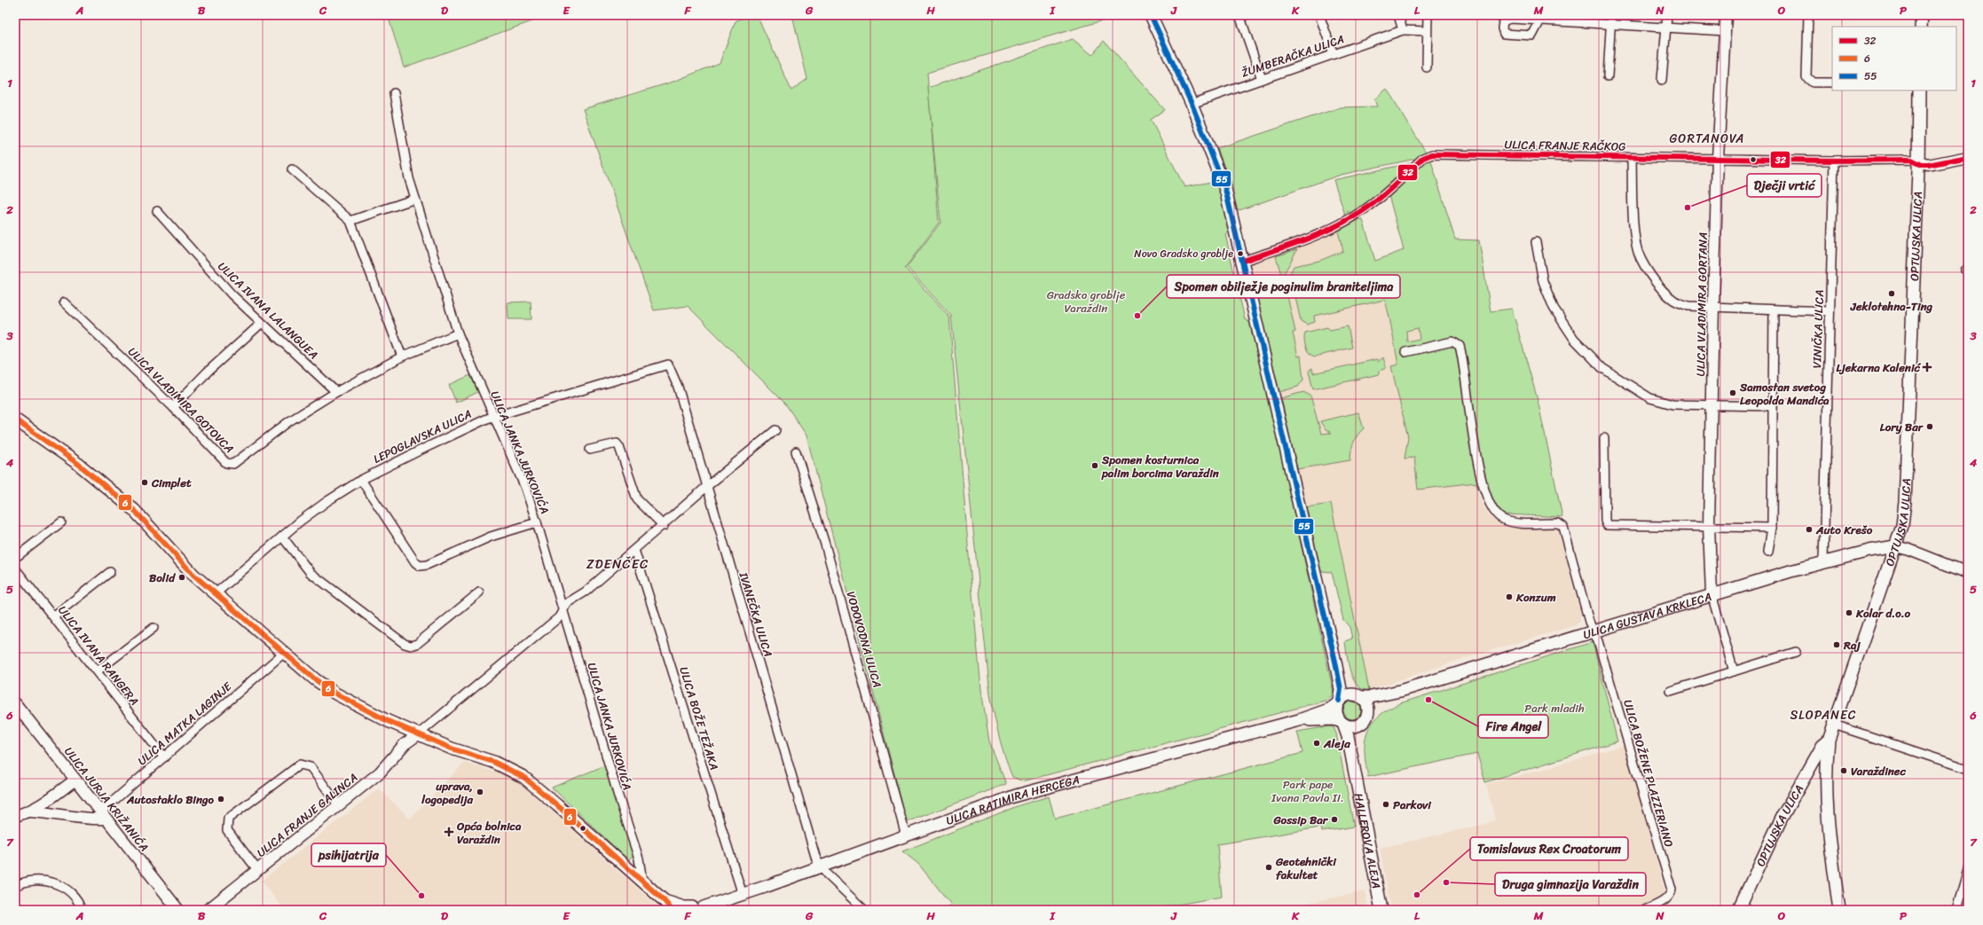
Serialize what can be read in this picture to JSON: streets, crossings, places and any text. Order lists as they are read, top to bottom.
{
  "streets": {
    "main road": [
      "OPTUJSKA ULICA",
      "ULICA GUSTAVA KRKLECA",
      "ULICA RATIMIRA HERCEGA",
      "HALLEROVA ALEJA"
    ],
    "street": [
      "ŽUMBERAČKA ULICA",
      "ULICA FRANJE RAČKOG",
      "ULICA VLADIMIRA GORTANA",
      "ULICA IVANA LALANGUEA",
      "VINIČKA ULICA",
      "ULICA VLADIMIRA GOTOVCA",
      "LEPOGLAVSKA ULICA",
      "ULICA JANKA JURKOVIĆA",
      "IVANEČKA ULICA",
      "VODOVODNA ULICA",
      "ULICA IVANA RANGERA",
      "ULICA BOŽE TEŽAKA",
      "ULICA MATKA LAGINJE",
      "ULICA BOŽENE PLAZZERIANO",
      "ULICA JURJA KRIŽANIĆA",
      "ULICA FRANJE GALINCA"
    ]
  },
  "crossings": [
    ["ULICA FRANJE RAČKOG", "OPTUJSKA ULICA"],
    ["ULICA FRANJE RAČKOG", "ULICA VLADIMIRA GORTANA"],
    ["ULICA FRANJE RAČKOG", "VINIČKA ULICA"],
    ["OPTUJSKA ULICA", "ULICA GUSTAVA KRKLECA"],
    ["ULICA VLADIMIRA GORTANA", "ULICA GUSTAVA KRKLECA"],
    ["ULICA IVANA LALANGUEA", "ULICA VLADIMIRA GOTOVCA"],
    ["VINIČKA ULICA", "ULICA GUSTAVA KRKLECA"],
    ["ULICA VLADIMIRA GOTOVCA", "ULICA JANKA JURKOVIĆA"],
    ["LEPOGLAVSKA ULICA", "ULICA JANKA JURKOVIĆA"],
    ["LEPOGLAVSKA ULICA", "IVANEČKA ULICA"],
    ["IVANEČKA ULICA", "ULICA RATIMIRA HERCEGA"],
    ["ULICA GUSTAVA KRKLECA", "ULICA BOŽENE PLAZZERIANO"],
    ["ULICA GUSTAVA KRKLECA", "ULICA RATIMIRA HERCEGA"],
    ["ULICA GUSTAVA KRKLECA", "HALLEROVA ALEJA"],
    ["VODOVODNA ULICA", "ULICA RATIMIRA HERCEGA"],
    ["ULICA IVANA RANGERA", "ULICA MATKA LAGINJE"],
    ["ULICA BOŽE TEŽAKA", "ULICA RATIMIRA HERCEGA"],
    ["ULICA MATKA LAGINJE", "ULICA JURJA KRIŽANIĆA"],
    ["ULICA RATIMIRA HERCEGA", "HALLEROVA ALEJA"]
  ],
  "districts": ["GORTANOVA", "ZDENČEC", "SLOPANEC"],
  "parks": ["Gradsko groblje Varaždin", "Park mladih", "Park pape Ivana Pavla II."],
  "places": {
    "other": [
      "Dječji vrtić",
      "Novo Gradsko groblje",
      "Jeklotehna-Ting",
      "Spomen obilježje poginulim braniteljima",
      "Samostan svetog Leopolda Mandića",
      "Lory Bar",
      "Spomen kosturnica palim borcima Varaždin",
      "Cimplet",
      "Auto Krešo",
      "Bolid",
      "Konzum",
      "Kolar d.o.o",
      "Raj",
      "Fire Angel",
      "Aleja",
      "Varaždinec",
      "uprava, logopedija",
      "Autostaklo Bingo",
      "Parkovi",
      "Gossip Bar",
      "Geotehnički fakultet",
      "Druga gimnazija Varaždin",
      "Tomislavus Rex Croatorum",
      "psihijatrija"
    ],
    "health": ["Ljekarna Kalenić", "Opća bolnica Varaždin"]
  },
  "lines": ["transit line 55", "transit line 32", "transit line 6"],
  "legend": ["32", "6", "55"],
  "grid": {
    "columns": [
      "A",
      "B",
      "C",
      "D",
      "E",
      "F",
      "G",
      "H",
      "I",
      "J",
      "K",
      "L",
      "M",
      "N",
      "O",
      "P"
    ],
    "rows": [
      "1",
      "2",
      "3",
      "4",
      "5",
      "6",
      "7"
    ]
  }
}
